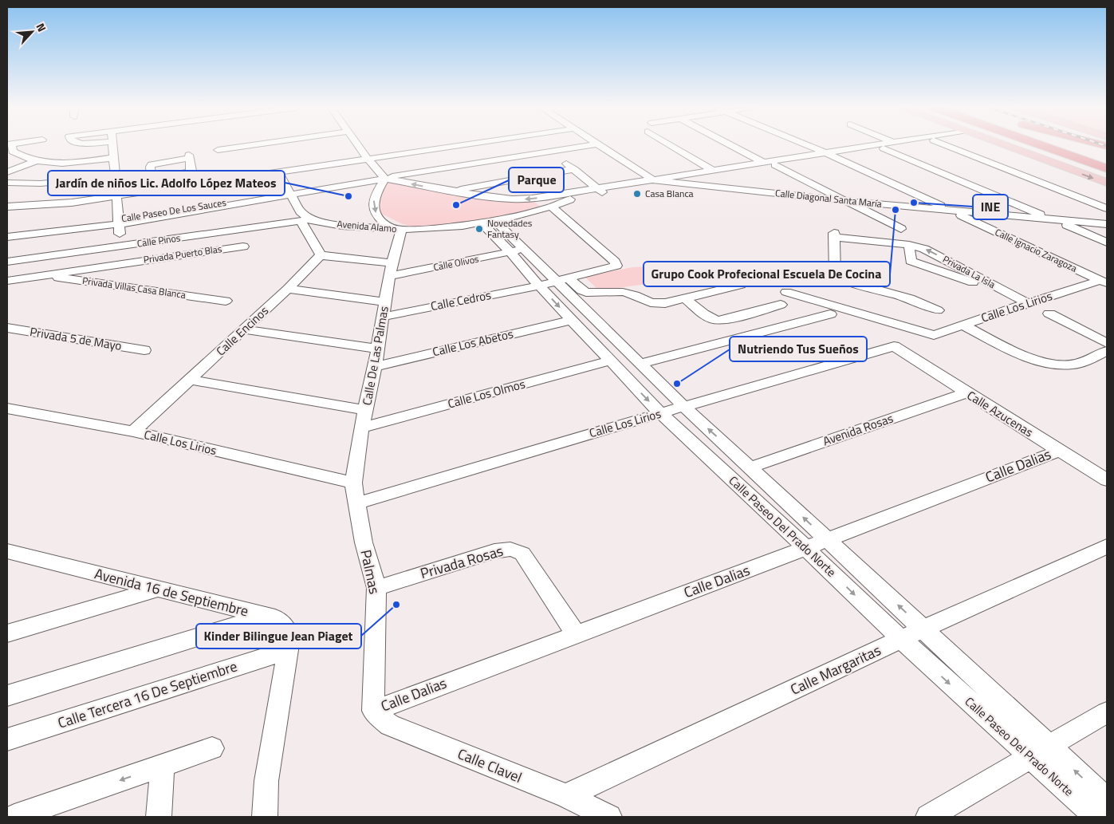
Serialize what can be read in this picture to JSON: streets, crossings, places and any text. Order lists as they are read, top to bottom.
{
  "streets": {
    "street": [
      "Calle Diagonal Santa María",
      "Calle Paseo De Los Sauces",
      "Avenida Alamo",
      "Calle Pinos",
      "Calle Ignacio Zaragoza",
      "Privada Puerto Blas",
      "Calle Olivos",
      "Privada La Isla",
      "Privada Villas Casa Blanca",
      "Calle Cedros",
      "Calle Los Lirios",
      "Calle Encinos",
      "Privada 5 de Mayo",
      "Calle Los Abetos",
      "Calle De Las Palmas",
      "Calle Los Olmos",
      "Calle Azucenas",
      "Avenida Rosas",
      "Calle Dalias",
      "Calle Paseo Del Prado Norte",
      "Privada Rosas",
      "Palmas",
      "Avenida 16 de Septiembre",
      "Calle Margaritas",
      "Calle Tercera 16 De Septiembre",
      "Calle Clavel"
    ]
  },
  "crossings": [
    ["Calle Diagonal Santa María", "Calle Ignacio Zaragoza"],
    ["Calle Paseo De Los Sauces", "Avenida Alamo"],
    ["Avenida Alamo", "Calle Pinos"],
    ["Avenida Alamo", "Calle Cedros"],
    ["Avenida Alamo", "Calle De Las Palmas"],
    ["Avenida Alamo", "Calle Paseo Del Prado Norte"],
    ["Calle Ignacio Zaragoza", "Calle Los Lirios"],
    ["Privada Puerto Blas", "Privada Villas Casa Blanca"],
    ["Calle Olivos", "Calle Encinos"],
    ["Calle Olivos", "Calle De Las Palmas"],
    ["Calle Olivos", "Calle Paseo Del Prado Norte"],
    ["Privada La Isla", "Calle Los Lirios"],
    ["Calle Cedros", "Calle De Las Palmas"],
    ["Calle Cedros", "Calle Paseo Del Prado Norte"],
    ["Calle Los Lirios", "Calle Encinos"],
    ["Calle Los Lirios", "Calle De Las Palmas"],
    ["Calle Los Lirios", "Calle Azucenas"],
    ["Calle Los Lirios", "Calle Paseo Del Prado Norte"],
    ["Calle Los Lirios", "Palmas"],
    ["Calle Los Abetos", "Calle De Las Palmas"],
    ["Calle Los Abetos", "Calle Paseo Del Prado Norte"],
    ["Calle De Las Palmas", "Calle Los Olmos"],
    ["Calle De Las Palmas", "Palmas"],
    ["Calle Los Olmos", "Calle Paseo Del Prado Norte"],
    ["Calle Azucenas", "Avenida Rosas"],
    ["Calle Azucenas", "Calle Dalias"],
    ["Avenida Rosas", "Calle Paseo Del Prado Norte"],
    ["Calle Dalias", "Calle Paseo Del Prado Norte"],
    ["Calle Dalias", "Privada Rosas"],
    ["Calle Dalias", "Palmas"],
    ["Calle Dalias", "Calle Clavel"],
    ["Calle Paseo Del Prado Norte", "Calle Margaritas"],
    ["Privada Rosas", "Palmas"],
    ["Palmas", "Calle Clavel"],
    ["Avenida 16 de Septiembre", "Calle Tercera 16 De Septiembre"],
    ["Calle Margaritas", "Calle Clavel"]
  ],
  "places": [
    "Casa Blanca",
    "Jardín de niños Lic. Adolfo López Mateos",
    "INE",
    "Parque",
    "Grupo Cook Profecional Escuela De Cocina",
    "Novedades Fantasy",
    "Nutriendo Tus Sueños",
    "Kinder Bilingue Jean Piaget"
  ],
  "north": "top right"
}
